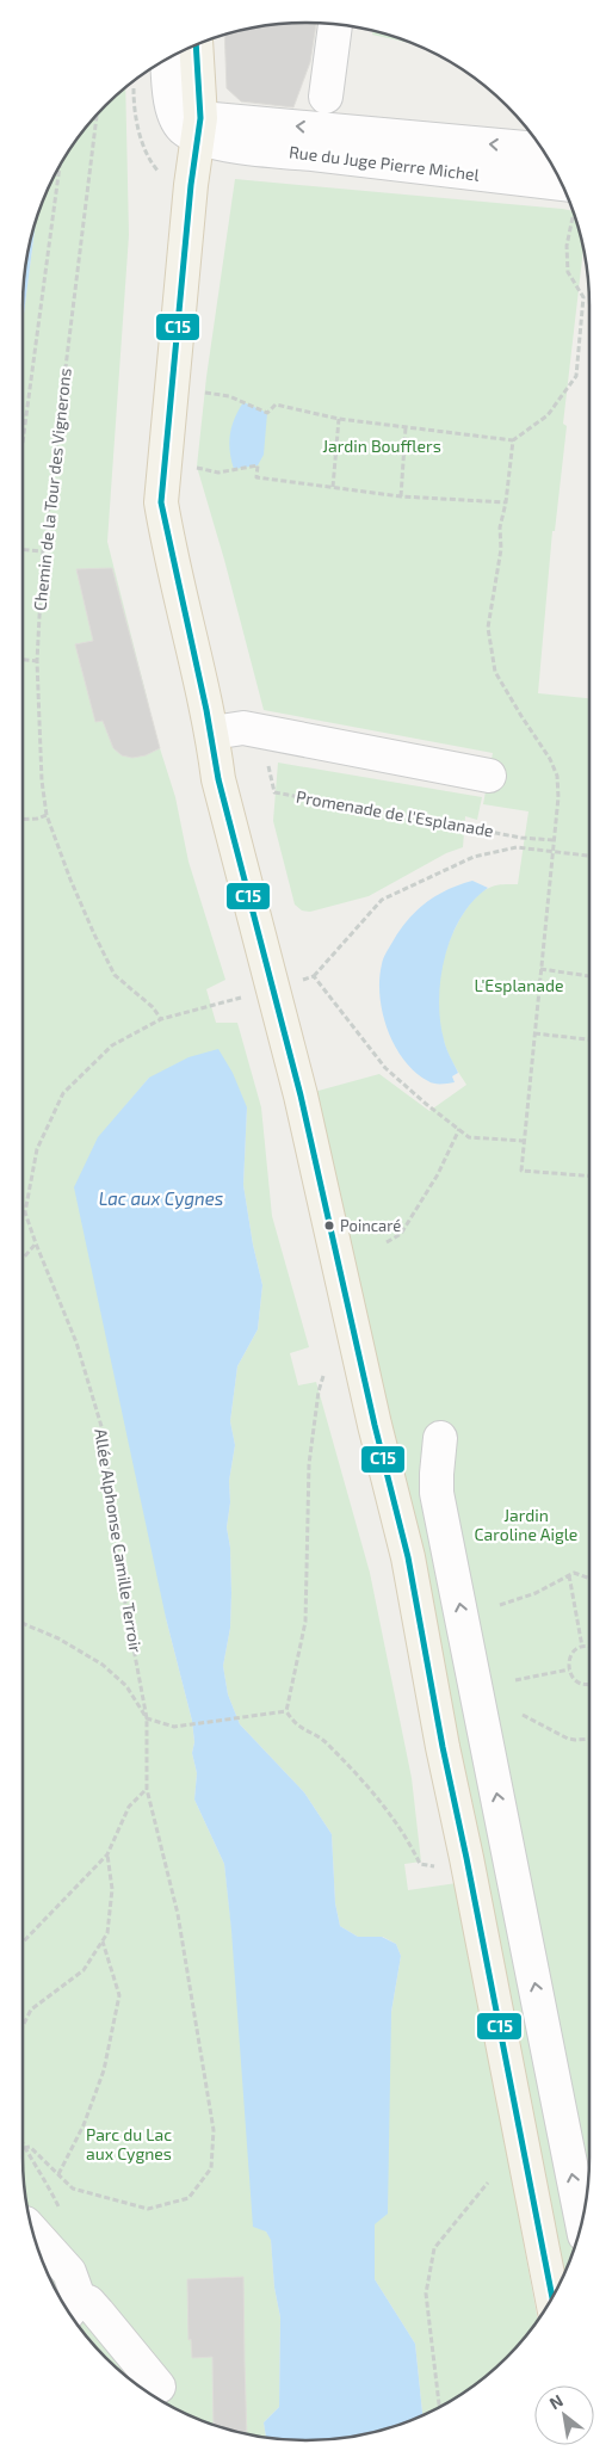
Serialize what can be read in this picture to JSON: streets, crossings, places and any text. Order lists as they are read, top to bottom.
{
  "streets": {
    "street": ["Rue du Juge Pierre Michel"],
    "path": ["Chemin de la Tour des Vignerons", "Promenade de l'Esplanade", "Allée Alphonse Camille Terroir"]
  },
  "crossings": [
    ["Chemin de la Tour des Vignerons", "Allée Alphonse Camille Terroir"]
  ],
  "water": ["Lac aux Cygnes"],
  "parks": [
    "Jardin Boufflers",
    "L'Esplanade",
    "Jardin Caroline Aigle",
    "Parc du Lac aux Cygnes"
  ],
  "places": ["Poincaré"],
  "lines": ["transit line C15"],
  "north": "top left"
}
